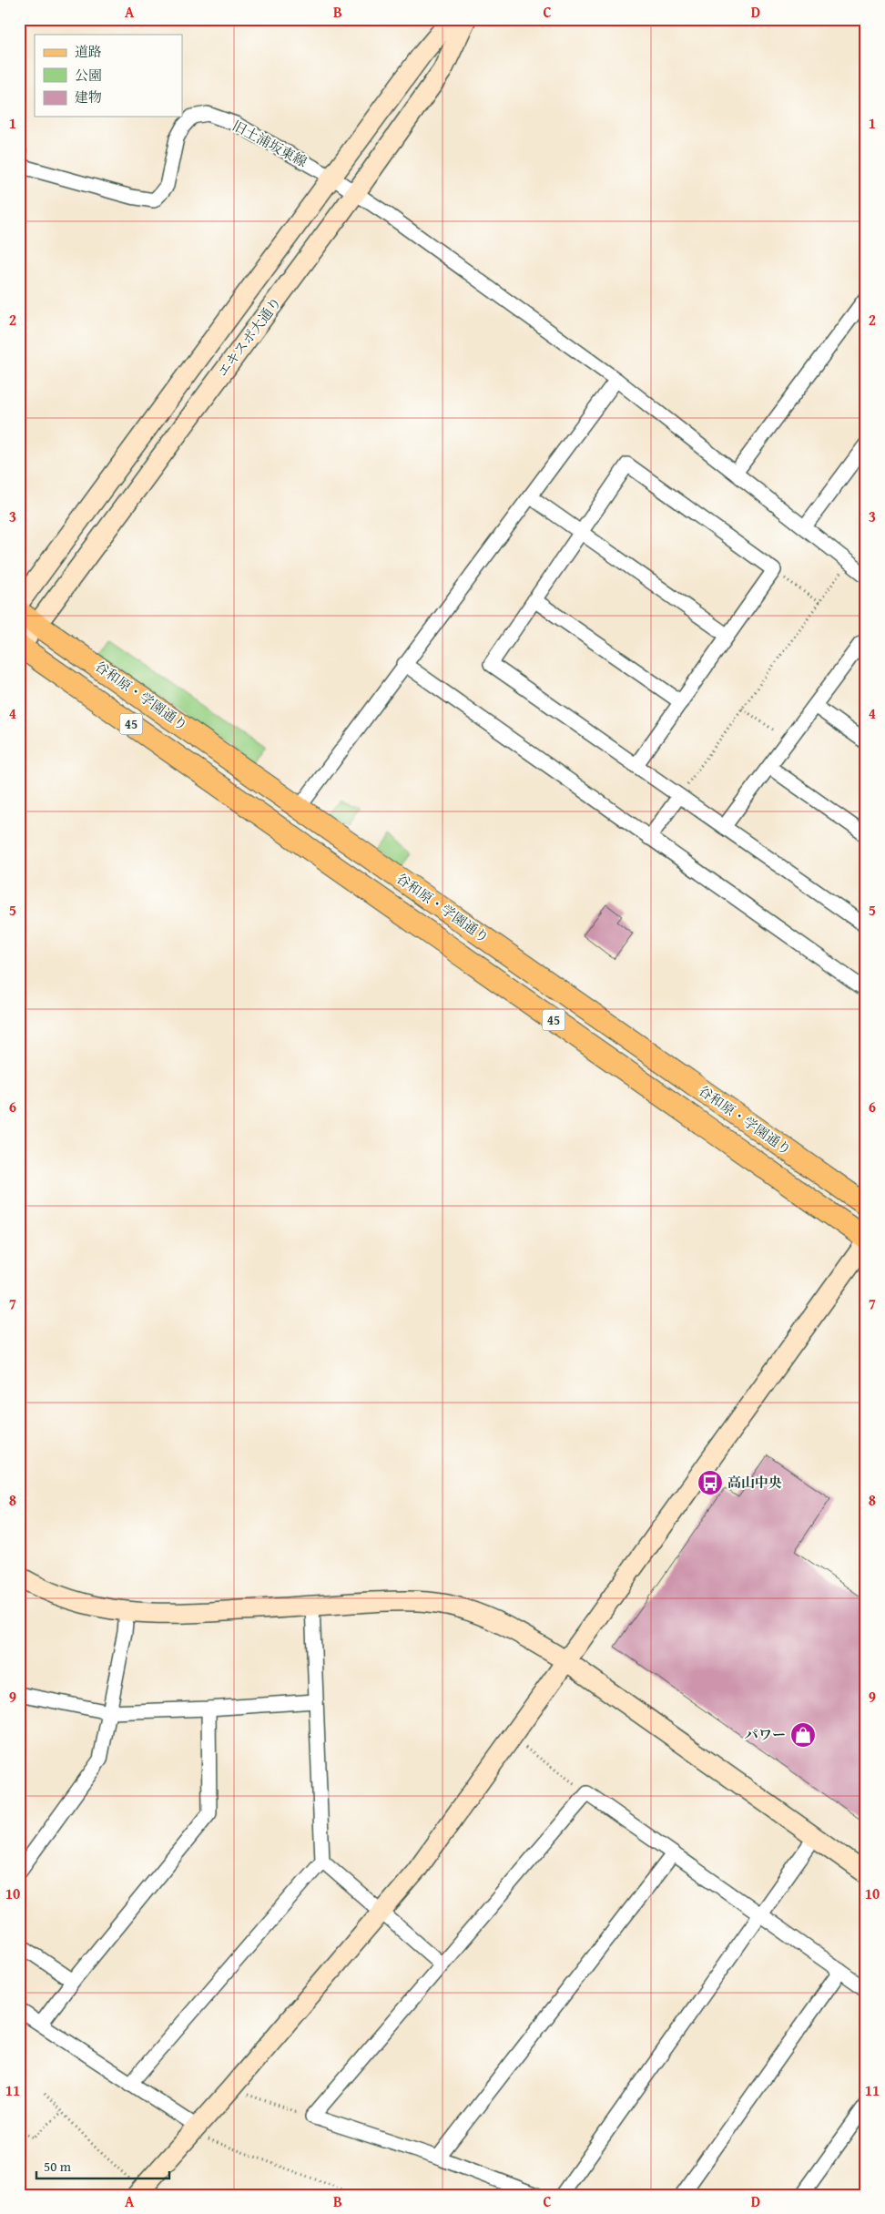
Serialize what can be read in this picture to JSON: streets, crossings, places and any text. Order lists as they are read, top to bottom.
{
  "streets": {
    "main road": ["谷和原・学園通り", "45"],
    "street": ["旧土浦坂東線", "エキスポ大通り"]
  },
  "crossings": [
    ["旧土浦坂東線", "エキスポ大通り"],
    ["エキスポ大通り", "谷和原・学園通り"]
  ],
  "places": {
    "bus stop": ["高山中央"],
    "shop": ["パワー"]
  },
  "legend": ["道路", "公園", "建物"],
  "scale_bar": "50 m",
  "grid": {
    "columns": [
      "A",
      "B",
      "C",
      "D"
    ],
    "rows": [
      "1",
      "2",
      "3",
      "4",
      "5",
      "6",
      "7",
      "8",
      "9",
      "10",
      "11"
    ]
  }
}
